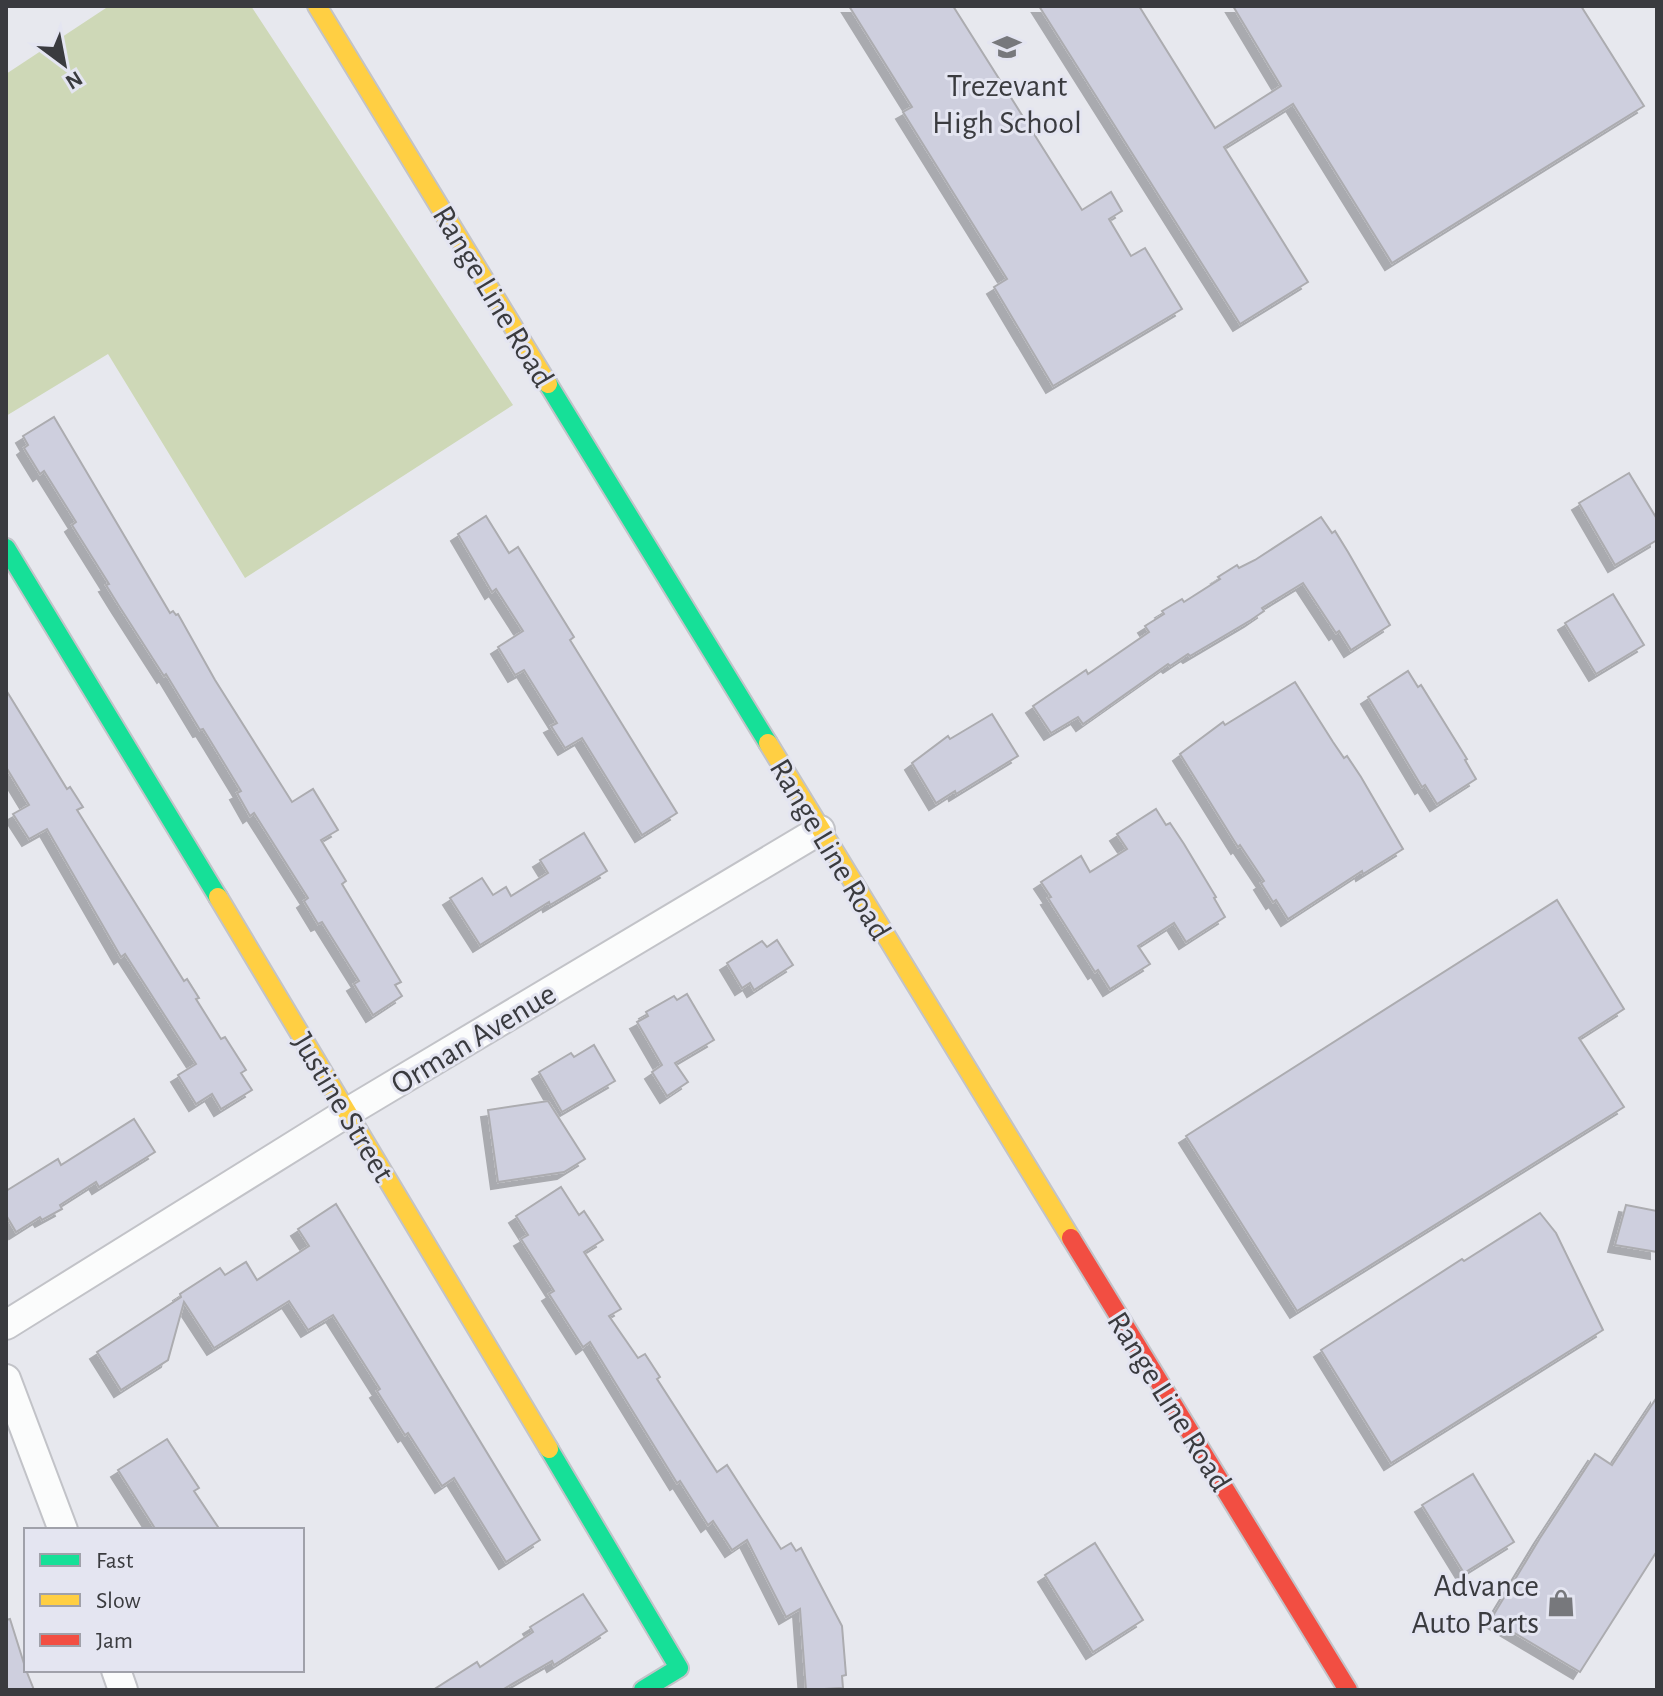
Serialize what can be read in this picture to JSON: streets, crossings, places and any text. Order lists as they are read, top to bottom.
{
  "streets": {
    "main road": ["Range Line Road", "Justine Street"],
    "street": ["Orman Avenue"]
  },
  "crossings": [
    ["Range Line Road", "Orman Avenue"],
    ["Orman Avenue", "Justine Street"]
  ],
  "places": {
    "school or university": ["Trezevant High School"],
    "shop": ["Advance Auto Parts"]
  },
  "legend": ["Fast", "Slow", "Jam"],
  "north": "bottom right"
}
